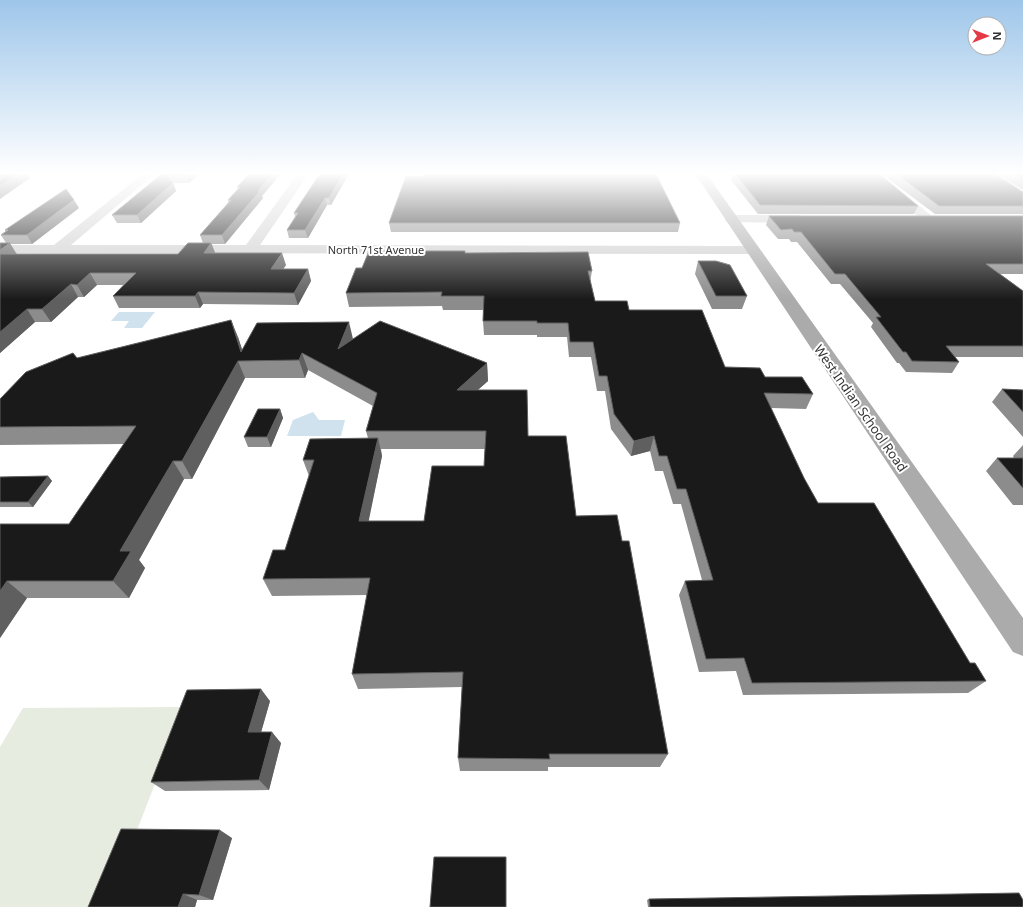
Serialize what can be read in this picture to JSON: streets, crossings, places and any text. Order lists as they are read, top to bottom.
{
  "streets": {
    "main road": ["West Indian School Road"],
    "street": ["North 71st Avenue"]
  },
  "crossings": [
    ["North 71st Avenue", "West Indian School Road"]
  ],
  "north": "right"
}
